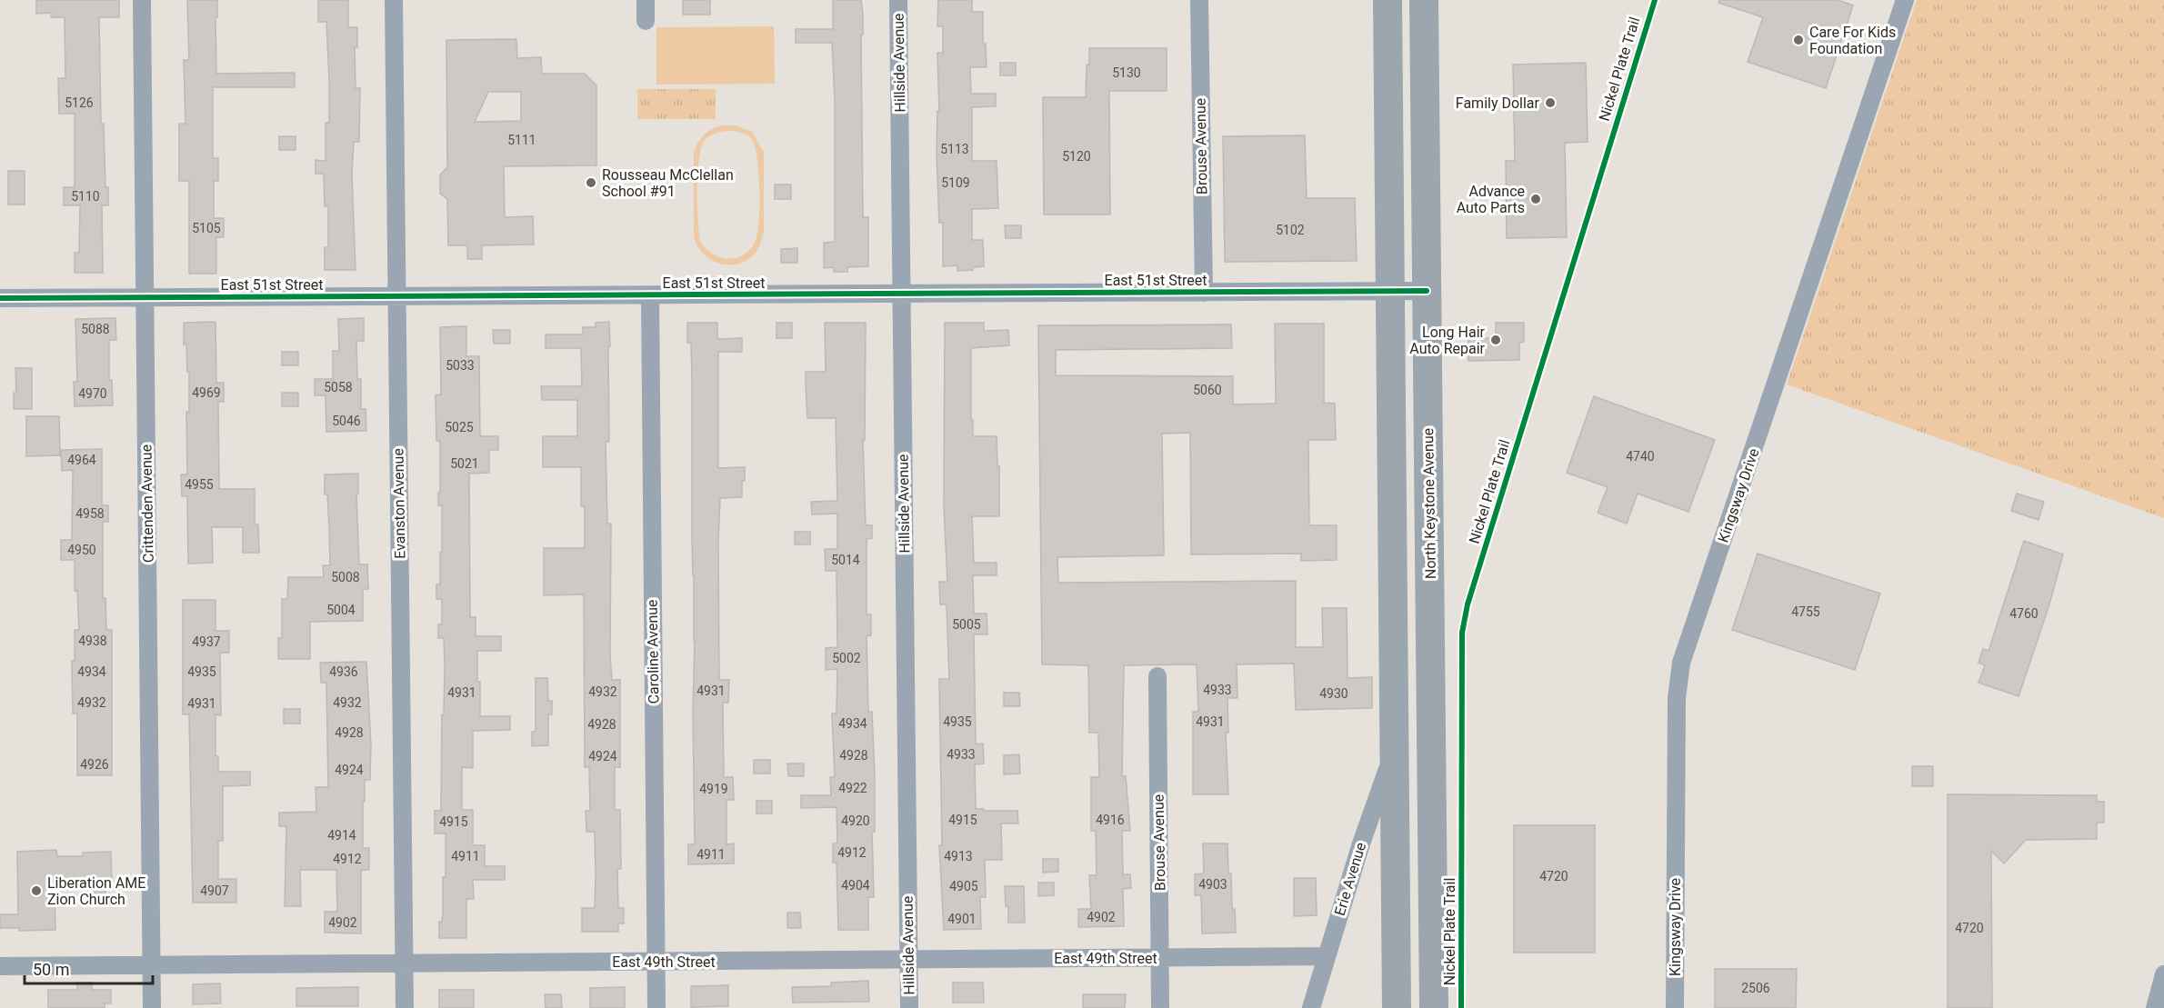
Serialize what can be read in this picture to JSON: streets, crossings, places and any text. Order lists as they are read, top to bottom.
{
  "streets": {
    "main road": ["North Keystone Avenue"],
    "street": [
      "Hillside Avenue",
      "Brouse Avenue",
      "East 51st Street",
      "Kingsway Drive",
      "Crittenden Avenue",
      "Evanston Avenue",
      "Caroline Avenue",
      "Erie Avenue",
      "East 49th Street"
    ],
    "cycle path": ["Nickel Plate Trail"]
  },
  "crossings": [
    ["Hillside Avenue", "East 51st Street"],
    ["Hillside Avenue", "East 49th Street"],
    ["Brouse Avenue", "East 51st Street"],
    ["Brouse Avenue", "East 49th Street"],
    ["East 51st Street", "Crittenden Avenue"],
    ["East 51st Street", "Evanston Avenue"],
    ["East 51st Street", "North Keystone Avenue"],
    ["East 51st Street", "Caroline Avenue"],
    ["Crittenden Avenue", "East 49th Street"],
    ["Evanston Avenue", "East 49th Street"],
    ["Caroline Avenue", "East 49th Street"],
    ["Erie Avenue", "East 49th Street"]
  ],
  "places": [
    "Care For Kids Foundation",
    "Family Dollar",
    "Rousseau McClellan School #91",
    "Advance Auto Parts",
    "Long Hair Auto Repair",
    "Liberation AME Zion Church"
  ],
  "house_numbers": [
    "5130",
    "5126",
    "5111",
    "5113",
    "5120",
    "5109",
    "5110",
    "5105",
    "5102",
    "5088",
    "5033",
    "5058",
    "5060",
    "4969",
    "4970",
    "5046",
    "5025",
    "4740",
    "4964",
    "5021",
    "4955",
    "4958",
    "4950",
    "5014",
    "5008",
    "5004",
    "4755",
    "4760",
    "5005",
    "4938",
    "4937",
    "5002",
    "4934",
    "4935",
    "4936",
    "4933",
    "4931",
    "4932",
    "4931",
    "4930",
    "4932",
    "4932",
    "4931",
    "4935",
    "4931",
    "4934",
    "4928",
    "4928",
    "4933",
    "4928",
    "4924",
    "4926",
    "4924",
    "4922",
    "4919",
    "4915",
    "4916",
    "4920",
    "4915",
    "4914",
    "4912",
    "4911",
    "4911",
    "4913",
    "4912",
    "4720",
    "4903",
    "4904",
    "4905",
    "4907",
    "4902",
    "4901",
    "4902",
    "4720",
    "2506"
  ],
  "scale_bar": "50 m"
}
